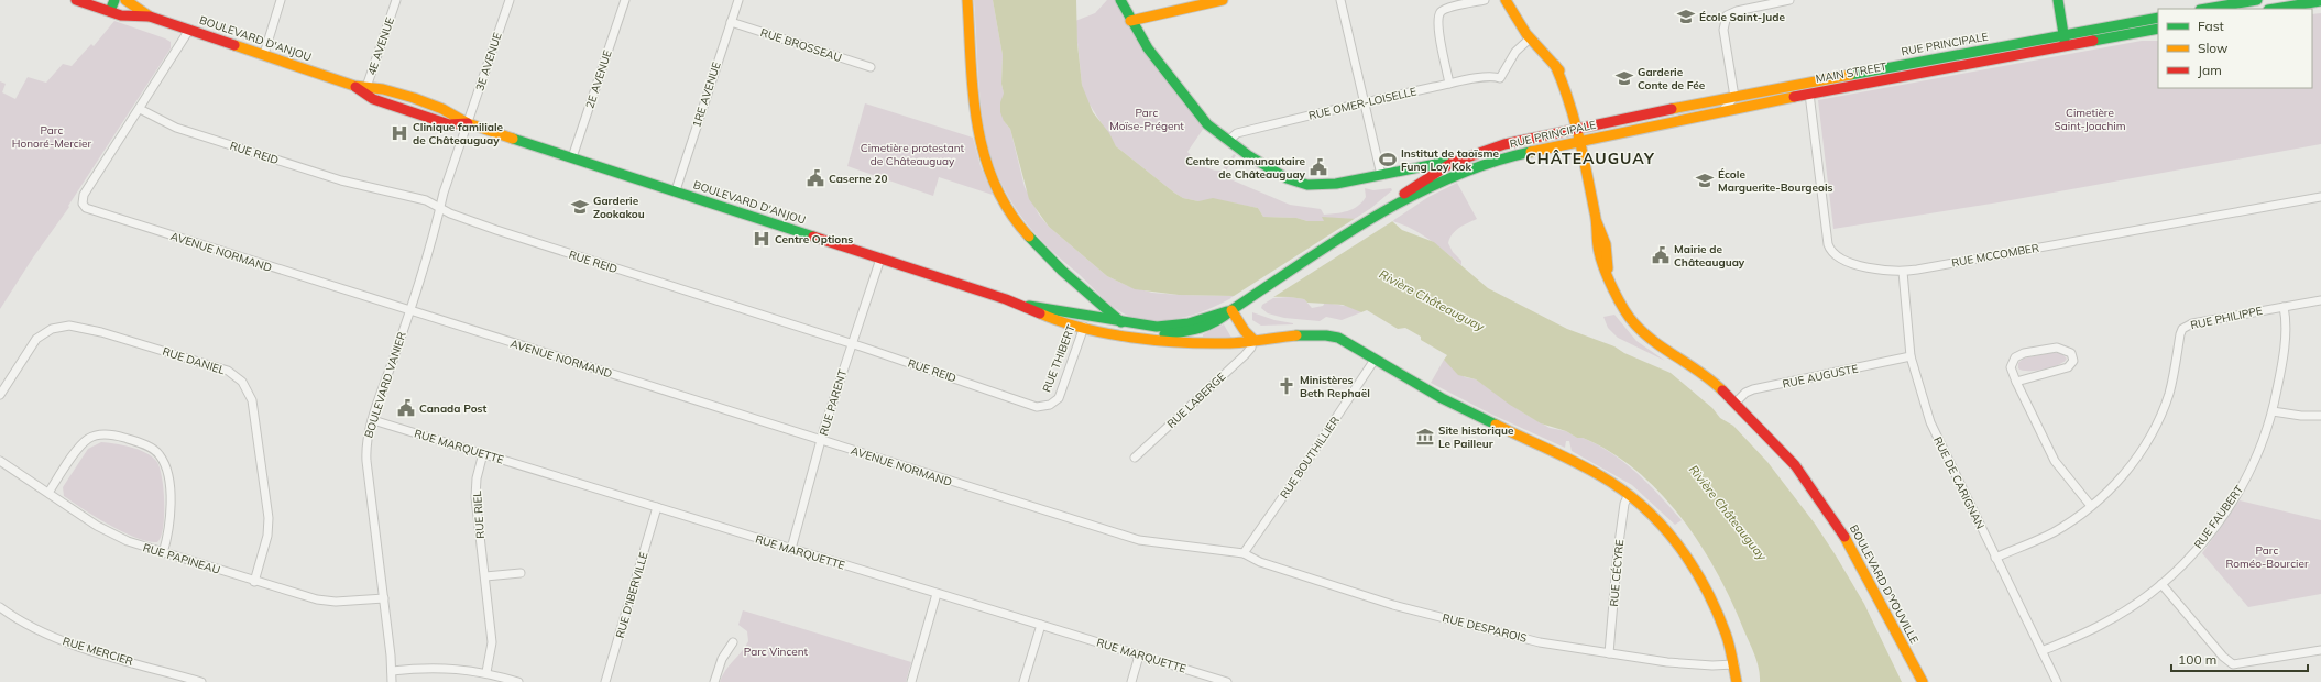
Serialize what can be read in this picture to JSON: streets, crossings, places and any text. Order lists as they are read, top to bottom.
{
  "streets": {
    "street": [
      "BOULEVARD D'ANJOU",
      "RUE PRINCIPALE",
      "RUE BROSSEAU",
      "4E AVENUE",
      "3E AVENUE",
      "MAIN STREET",
      "2E AVENUE",
      "1RE AVENUE",
      "RUE OMER-LOISELLE",
      "RUE REID",
      "AVENUE NORMAND",
      "RUE MCCOMBER",
      "RUE PHILIPPE",
      "RUE THIBERT",
      "RUE DANIEL",
      "RUE AUGUSTE",
      "BOULEVARD VANIER",
      "RUE LABERGE",
      "RUE PARENT",
      "RUE MARQUETTE",
      "RUE BOUTHILLIER",
      "RUE DE CARIGNAN",
      "RUE RIEL",
      "RUE FAUBERT",
      "RUE PAPINEAU",
      "RUE CÉCYRE",
      "BOULEVARD D'YOUVILLE",
      "RUE D'IBERVILLE",
      "RUE DESPAROIS",
      "RUE MERCIER"
    ]
  },
  "crossings": [
    ["BOULEVARD D'ANJOU", "4E AVENUE"],
    ["BOULEVARD D'ANJOU", "3E AVENUE"],
    ["BOULEVARD D'ANJOU", "2E AVENUE"],
    ["BOULEVARD D'ANJOU", "1RE AVENUE"],
    ["BOULEVARD D'ANJOU", "AVENUE NORMAND"],
    ["BOULEVARD D'ANJOU", "RUE THIBERT"],
    ["BOULEVARD D'ANJOU", "BOULEVARD VANIER"],
    ["BOULEVARD D'ANJOU", "RUE LABERGE"],
    ["BOULEVARD D'ANJOU", "RUE PARENT"],
    ["BOULEVARD D'ANJOU", "RUE BOUTHILLIER"],
    ["BOULEVARD D'ANJOU", "RUE CÉCYRE"],
    ["BOULEVARD D'ANJOU", "RUE DESPAROIS"],
    ["RUE PRINCIPALE", "MAIN STREET"],
    ["RUE PRINCIPALE", "RUE OMER-LOISELLE"],
    ["RUE PRINCIPALE", "RUE MCCOMBER"],
    ["RUE PRINCIPALE", "BOULEVARD D'YOUVILLE"],
    ["RUE BROSSEAU", "1RE AVENUE"],
    ["3E AVENUE", "BOULEVARD VANIER"],
    ["MAIN STREET", "RUE MCCOMBER"],
    ["RUE OMER-LOISELLE", "BOULEVARD D'YOUVILLE"],
    ["RUE REID", "AVENUE NORMAND"],
    ["RUE REID", "RUE THIBERT"],
    ["RUE REID", "BOULEVARD VANIER"],
    ["RUE REID", "RUE PARENT"],
    ["AVENUE NORMAND", "BOULEVARD VANIER"],
    ["AVENUE NORMAND", "RUE PARENT"],
    ["AVENUE NORMAND", "RUE BOUTHILLIER"],
    ["AVENUE NORMAND", "RUE DESPAROIS"],
    ["RUE MCCOMBER", "RUE DE CARIGNAN"],
    ["RUE PHILIPPE", "RUE DE CARIGNAN"],
    ["RUE PHILIPPE", "RUE FAUBERT"],
    ["RUE DANIEL", "RUE PAPINEAU"],
    ["RUE AUGUSTE", "RUE DE CARIGNAN"],
    ["RUE AUGUSTE", "BOULEVARD D'YOUVILLE"],
    ["BOULEVARD VANIER", "RUE MARQUETTE"],
    ["BOULEVARD VANIER", "RUE PAPINEAU"],
    ["RUE PARENT", "RUE MARQUETTE"],
    ["RUE MARQUETTE", "RUE RIEL"],
    ["RUE MARQUETTE", "RUE D'IBERVILLE"],
    ["RUE BOUTHILLIER", "RUE DESPAROIS"],
    ["RUE DE CARIGNAN", "RUE FAUBERT"],
    ["RUE CÉCYRE", "RUE DESPAROIS"]
  ],
  "districts": ["CHÂTEAUGUAY"],
  "water": ["Rivière Châteauguay"],
  "parks": [
    "Parc Moïse-Prégent",
    "Cimetière Saint-Joachim",
    "Parc Honoré-Mercier",
    "Cimetière protestant de Châteauguay",
    "Parc Roméo-Bourcier",
    "Parc Vincent"
  ],
  "places": {
    "school or university": [
      "École Saint-Jude",
      "Garderie Conte de Fée",
      "École Marguerite-Bourgeois",
      "Garderie Zookakou"
    ],
    "hospital": ["Clinique familiale de Châteauguay", "Centre Options"],
    "sports": ["Institut de taoïsme Fung Loy Kok"],
    "public building": [
      "Centre communautaire de Châteauguay",
      "Caserne 20",
      "Mairie de Châteauguay",
      "Canada Post"
    ],
    "church": ["Ministères Beth Rephaël"],
    "museum": ["Site historique Le Pailleur"]
  },
  "legend": ["Fast", "Slow", "Jam"],
  "scale_bar": "100 m"
}
